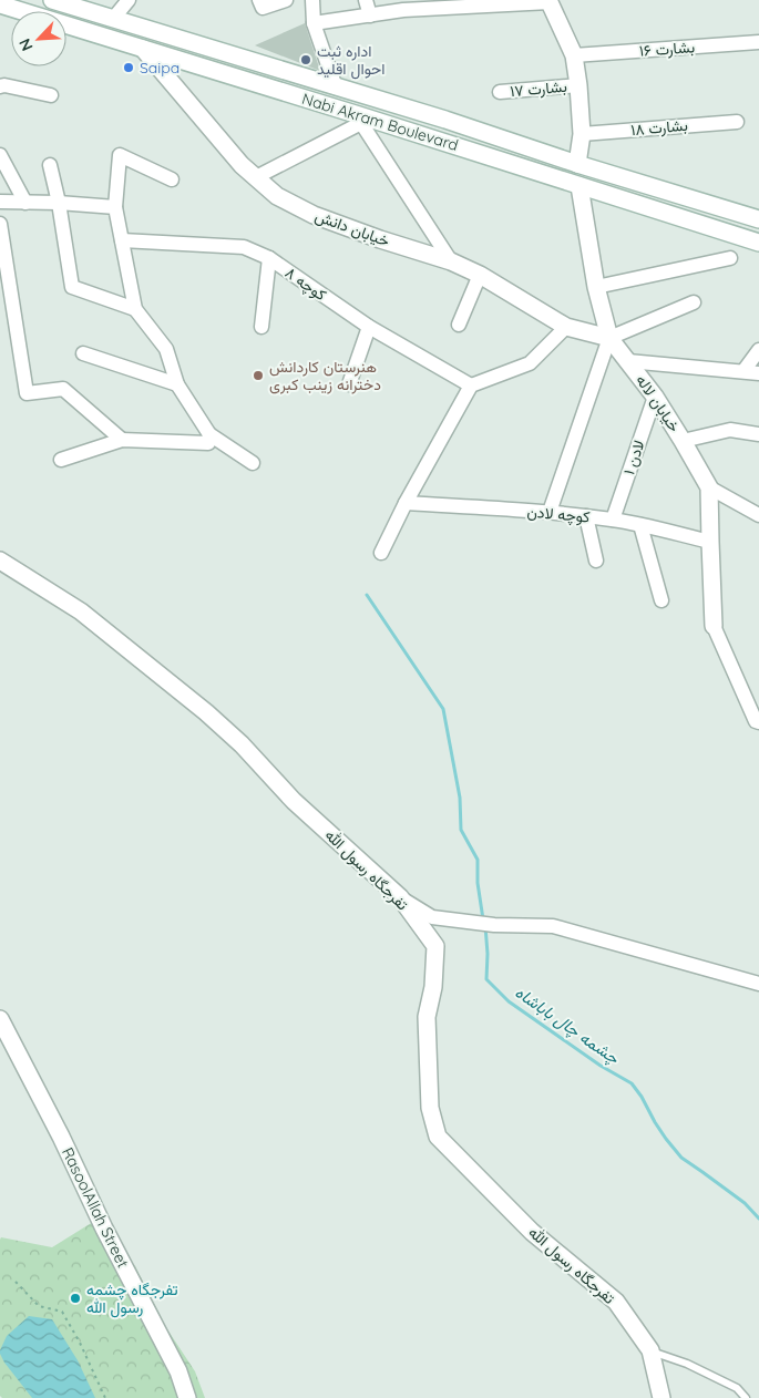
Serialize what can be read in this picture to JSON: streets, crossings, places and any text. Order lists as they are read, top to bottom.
{
  "streets": {
    "street": [
      "بشارت ۱۶",
      "بشارت ۱۷",
      "Nabi Akram Boulevard",
      "بشارت ۱۸",
      "خیابان دانش",
      "کوچه ۸",
      "خیابان لاله",
      "لادن ۱",
      "کوچه لادن",
      "تفرجگاه رسول الله",
      "RasoolAllah Street"
    ]
  },
  "crossings": [
    ["Nabi Akram Boulevard", "خیابان دانش"],
    ["Nabi Akram Boulevard", "خیابان لاله"],
    ["خیابان دانش", "خیابان لاله"],
    ["خیابان لاله", "لادن ۱"],
    ["خیابان لاله", "کوچه لادن"],
    ["لادن ۱", "کوچه لادن"]
  ],
  "water": ["چشمه چال باباشاه"],
  "places": [
    "اداره ثبت احوال اقلید",
    "Saipa",
    "هنرستان کاردانش دخترانه زینب کبری",
    "تفرجگاه چشمه رسول الله"
  ],
  "north": "bottom left"
}
